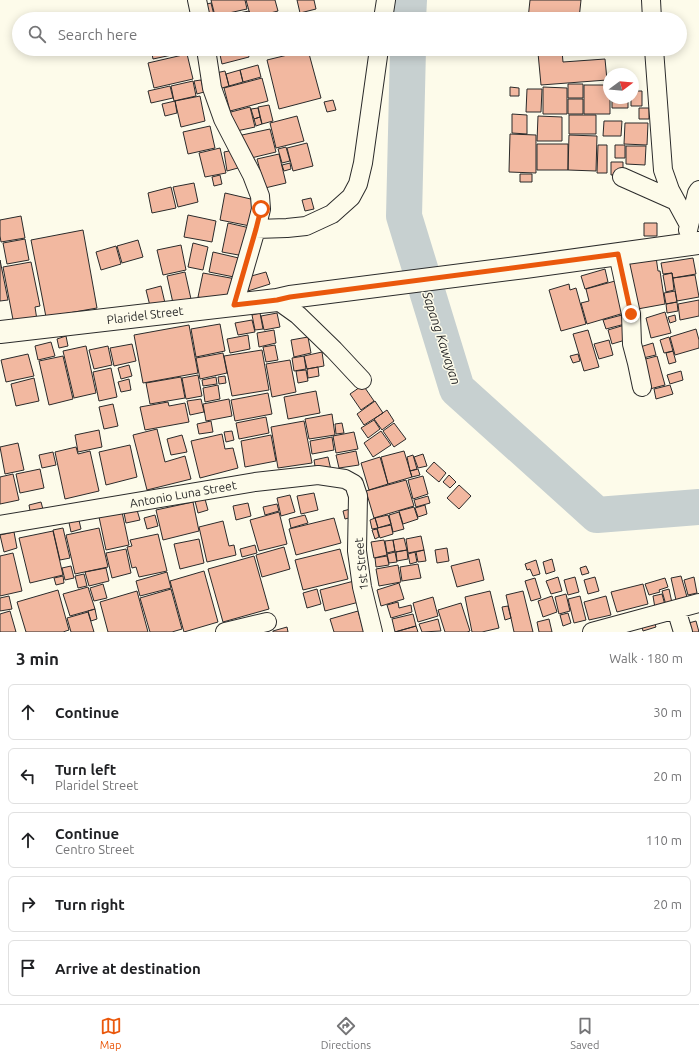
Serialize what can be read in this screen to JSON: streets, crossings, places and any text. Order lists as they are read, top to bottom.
{
  "streets": {
    "street": ["Plaridel Street", "Antonio Luna Street", "1st Street"]
  },
  "crossings": [
    ["Antonio Luna Street", "1st Street"]
  ],
  "water": ["Sapang Kawayan"],
  "north": "right",
  "page": {
    "search": "Search here",
    "heading": ["3 min", "Walk · 180 m"],
    "list": [
      ["Continue", "30 m"],
      ["Turn left", "Plaridel Street", "20 m"],
      ["Continue", "Centro Street", "110 m"],
      ["Turn right", "20 m"],
      "Arrive at destination"
    ],
    "nav": ["Map", "Directions", "Saved"]
  }
}
